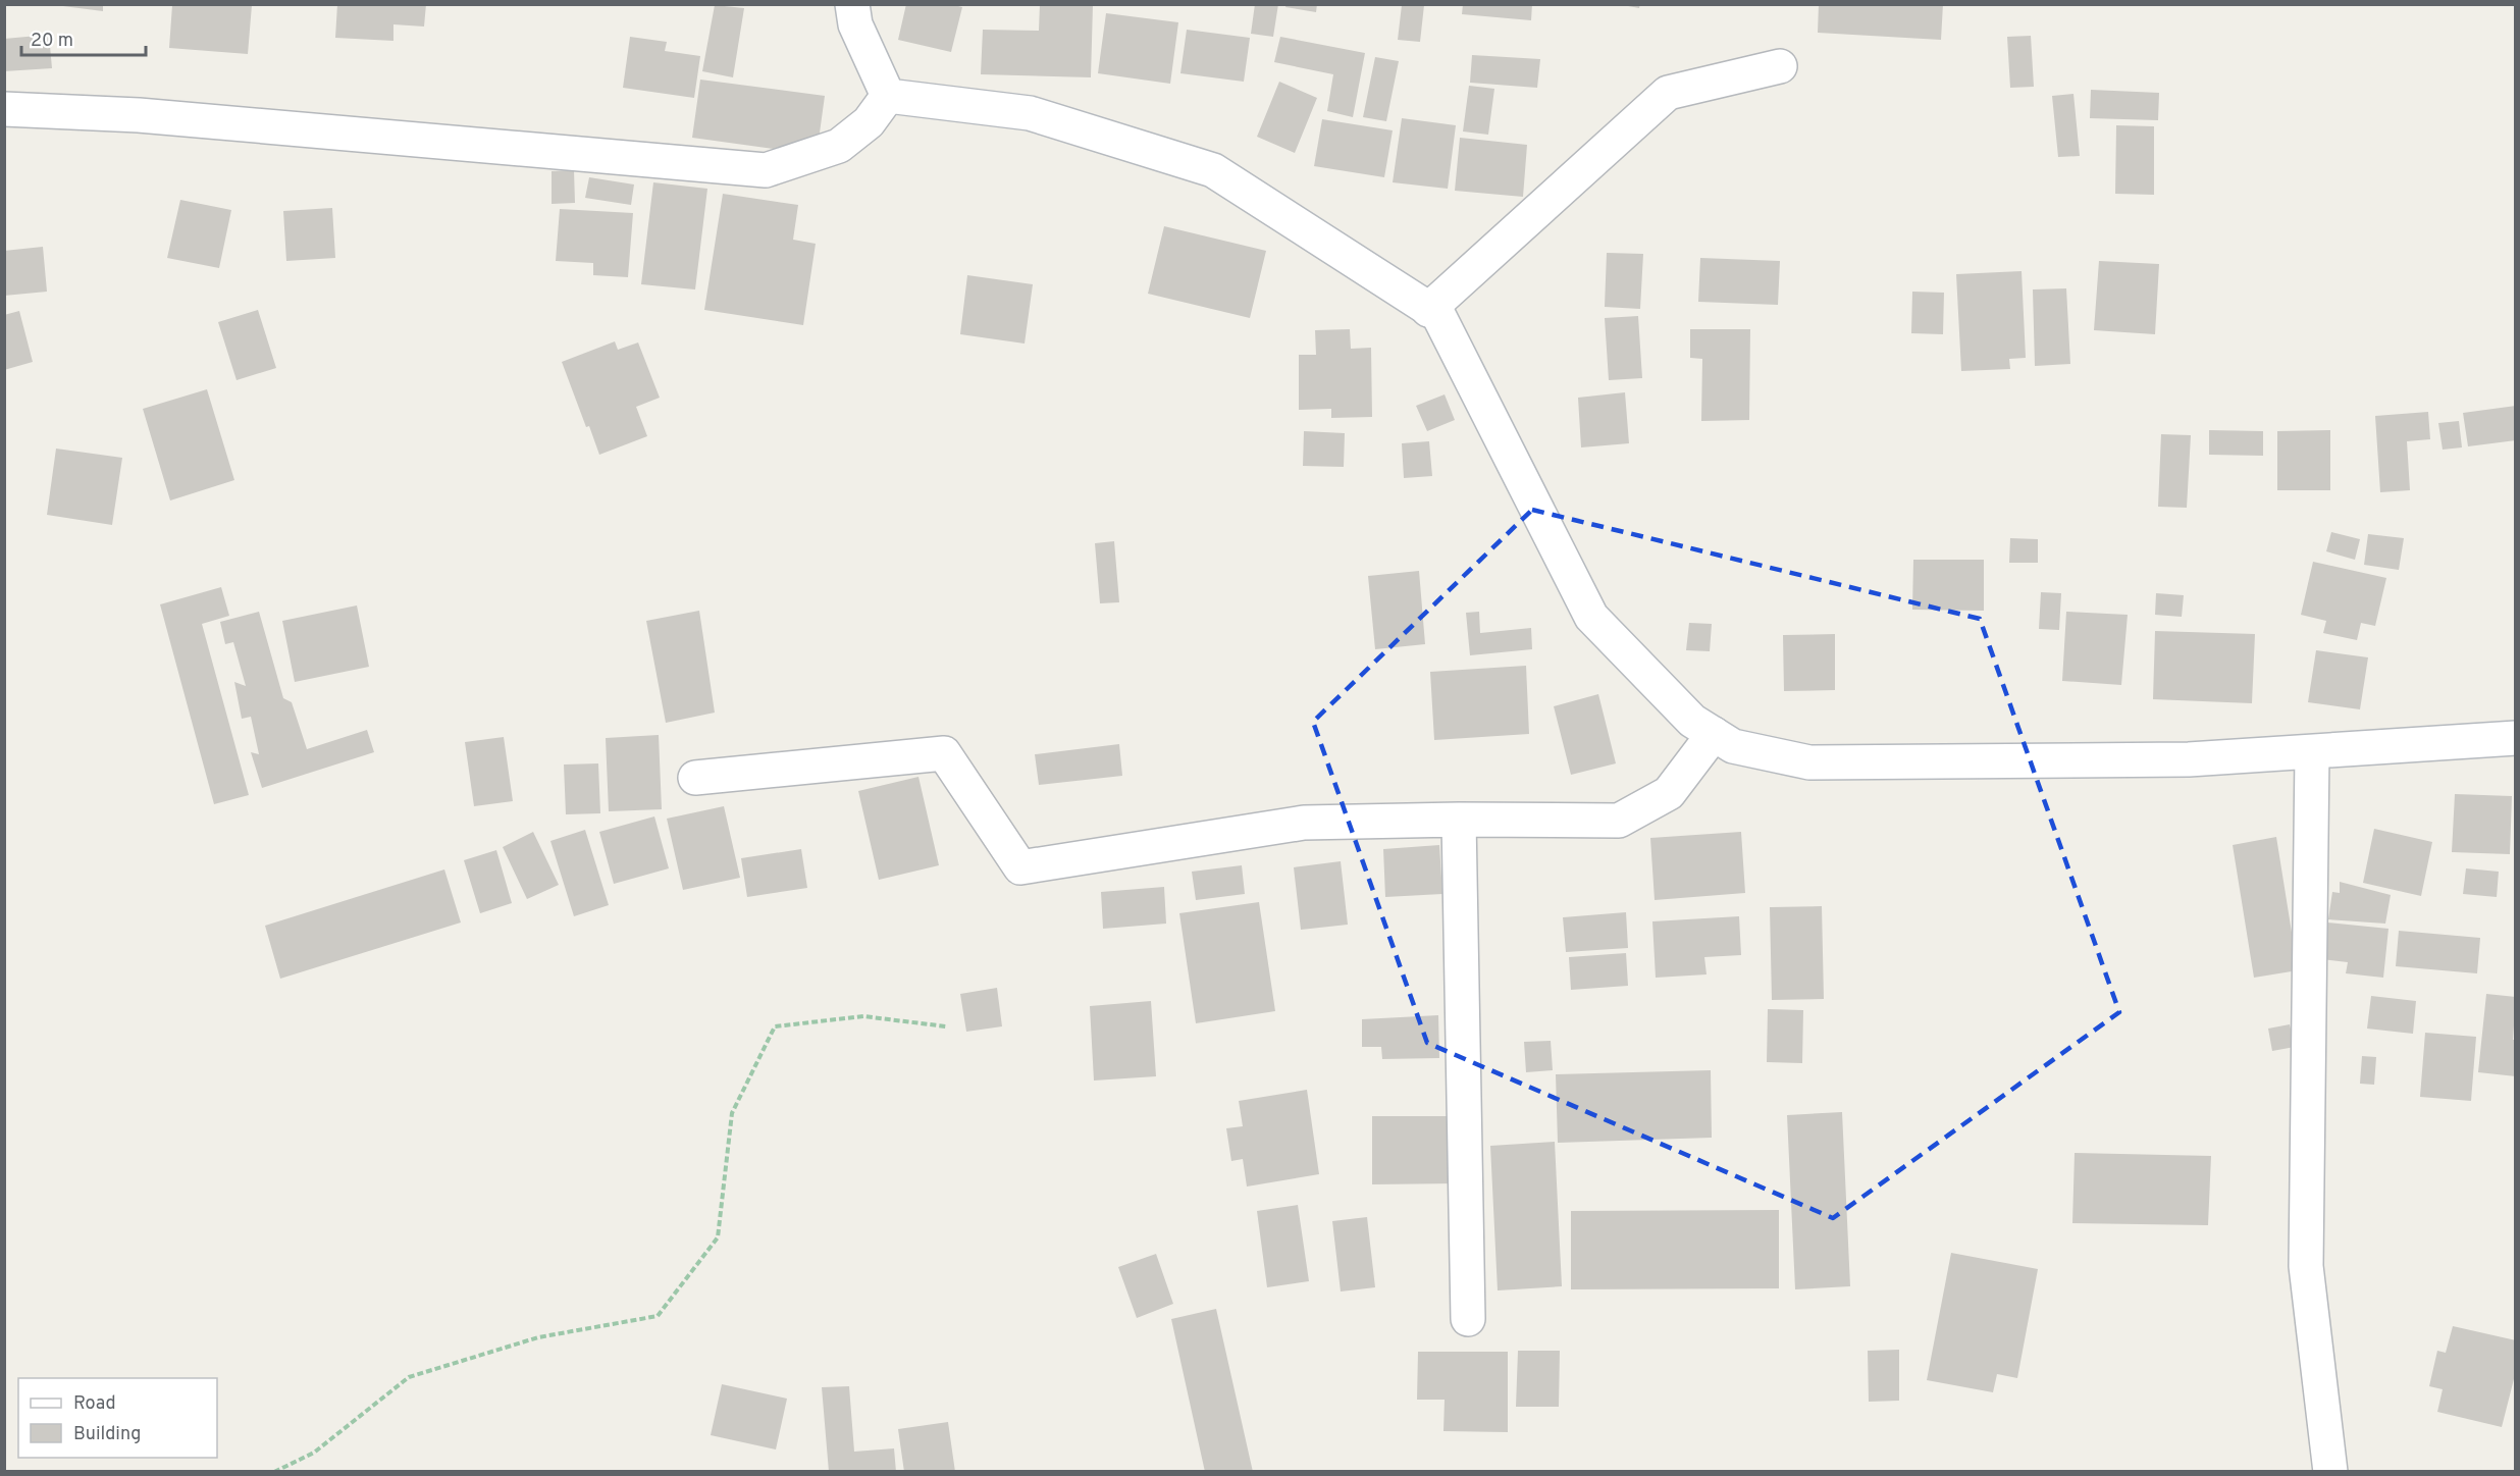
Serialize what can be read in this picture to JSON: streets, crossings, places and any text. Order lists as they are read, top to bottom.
{
  "legend": ["Road", "Building"],
  "scale_bar": "20 m"
}
